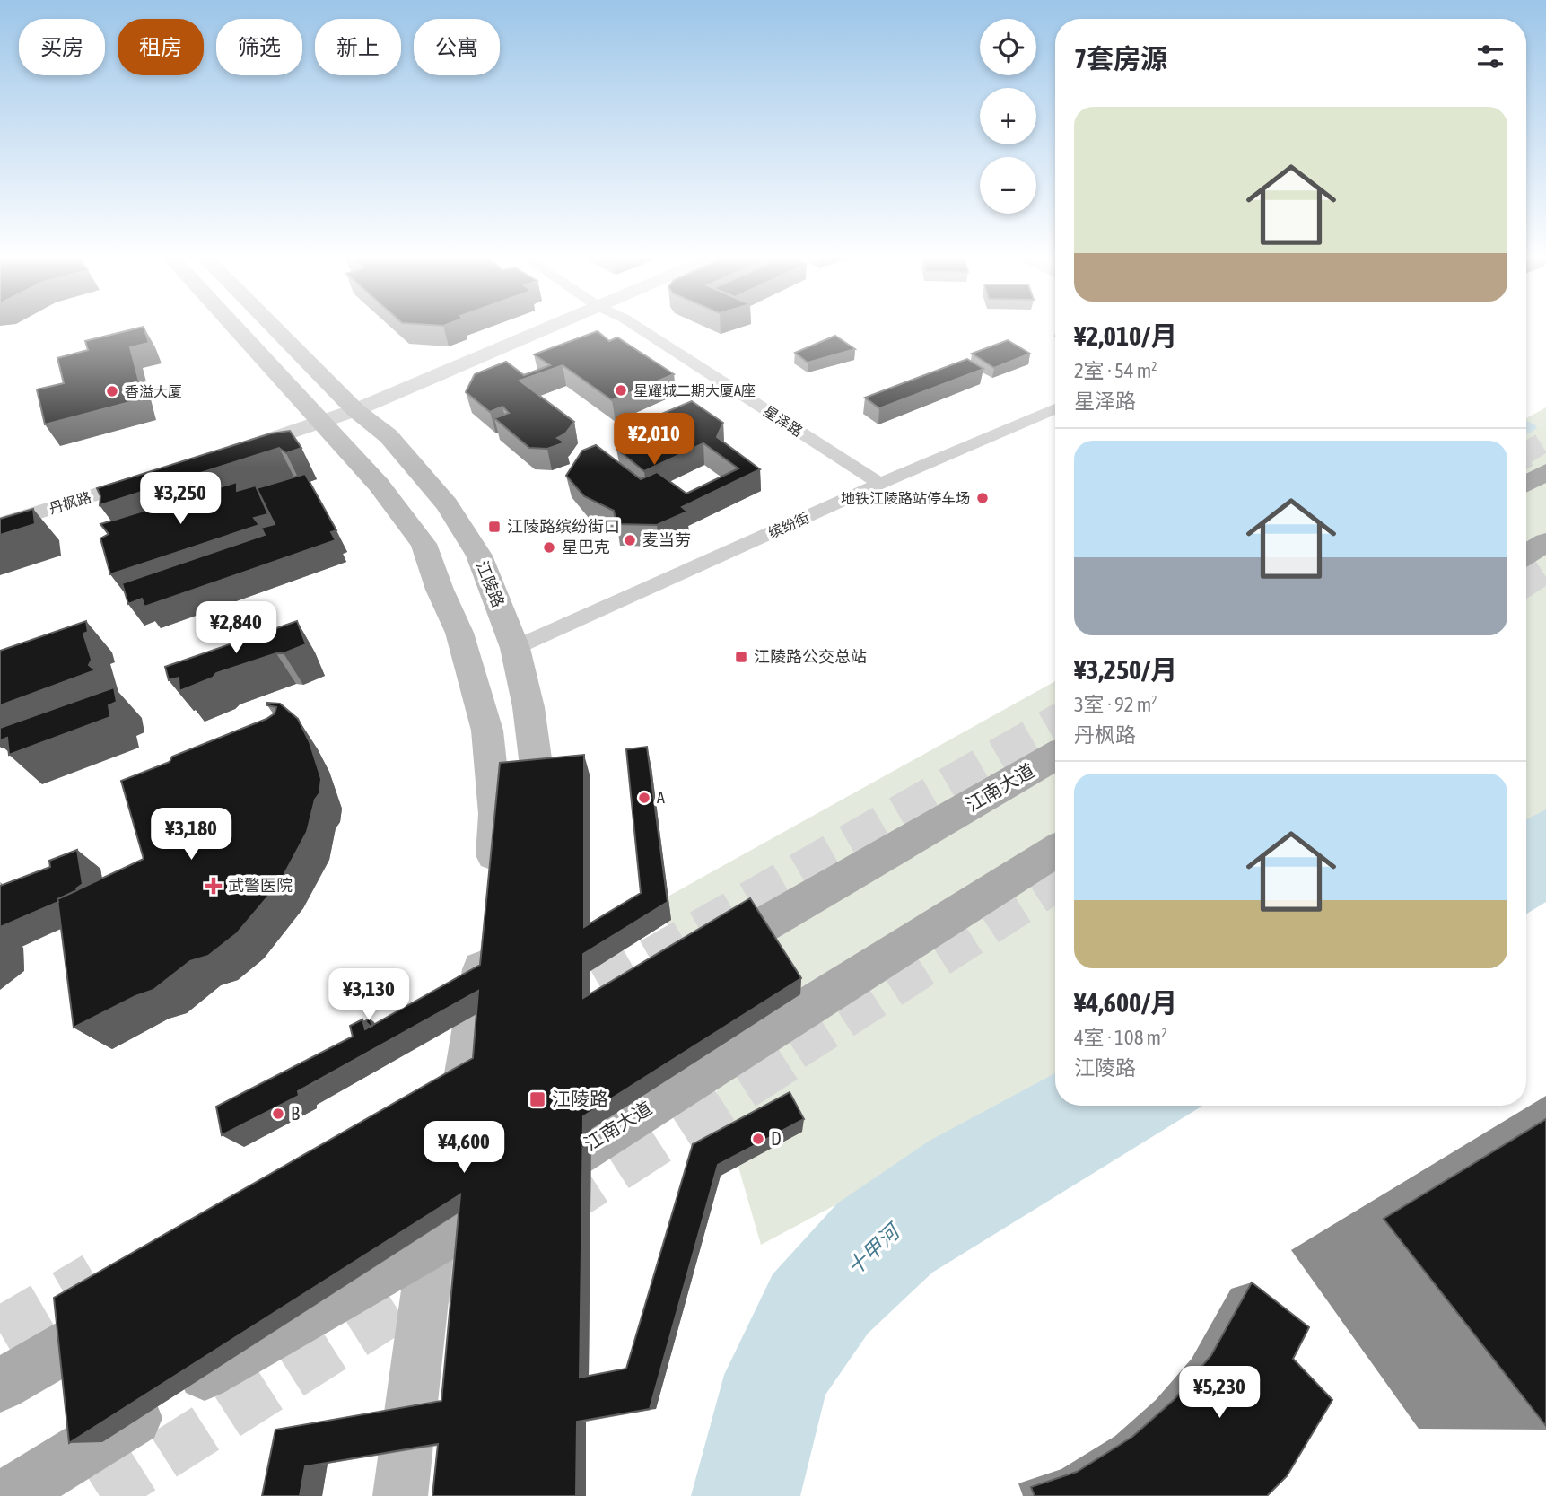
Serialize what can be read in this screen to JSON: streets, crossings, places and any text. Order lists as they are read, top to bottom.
{
  "streets": {
    "main road": ["江陵路", "江南大道"],
    "street": ["星泽路", "丹枫路", "缤纷街"]
  },
  "crossings": [
    ["星泽路", "缤纷街"],
    ["缤纷街", "江陵路"]
  ],
  "water": ["十甲河"],
  "places": {
    "other": [
      "星耀城二期大厦A座",
      "香溢大厦",
      "地铁江陵路站停车场",
      "麦当劳",
      "星巴克",
      "A",
      "B",
      "D"
    ],
    "transit": ["江陵路缤纷街口", "江陵路公交总站", "江陵路"],
    "health": ["武警医院"]
  },
  "page": {
    "map_buttons": ["+", "−"],
    "chip": [
      "买房",
      "租房",
      "筛选",
      "新上",
      "公寓"
    ],
    "heading": "7套房源",
    "list": [
      {
        "name": "¥2,010/月",
        "note": "2室 · 54 m² · 星泽路"
      },
      {
        "name": "¥3,250/月",
        "note": "3室 · 92 m² · 丹枫路"
      },
      {
        "name": "¥4,600/月",
        "note": "4室 · 108 m² · 江陵路"
      }
    ],
    "price": [
      "¥2,010",
      "¥3,250",
      "¥2,840",
      "¥3,180",
      "¥3,130",
      "¥4,600",
      "¥5,230"
    ]
  }
}
